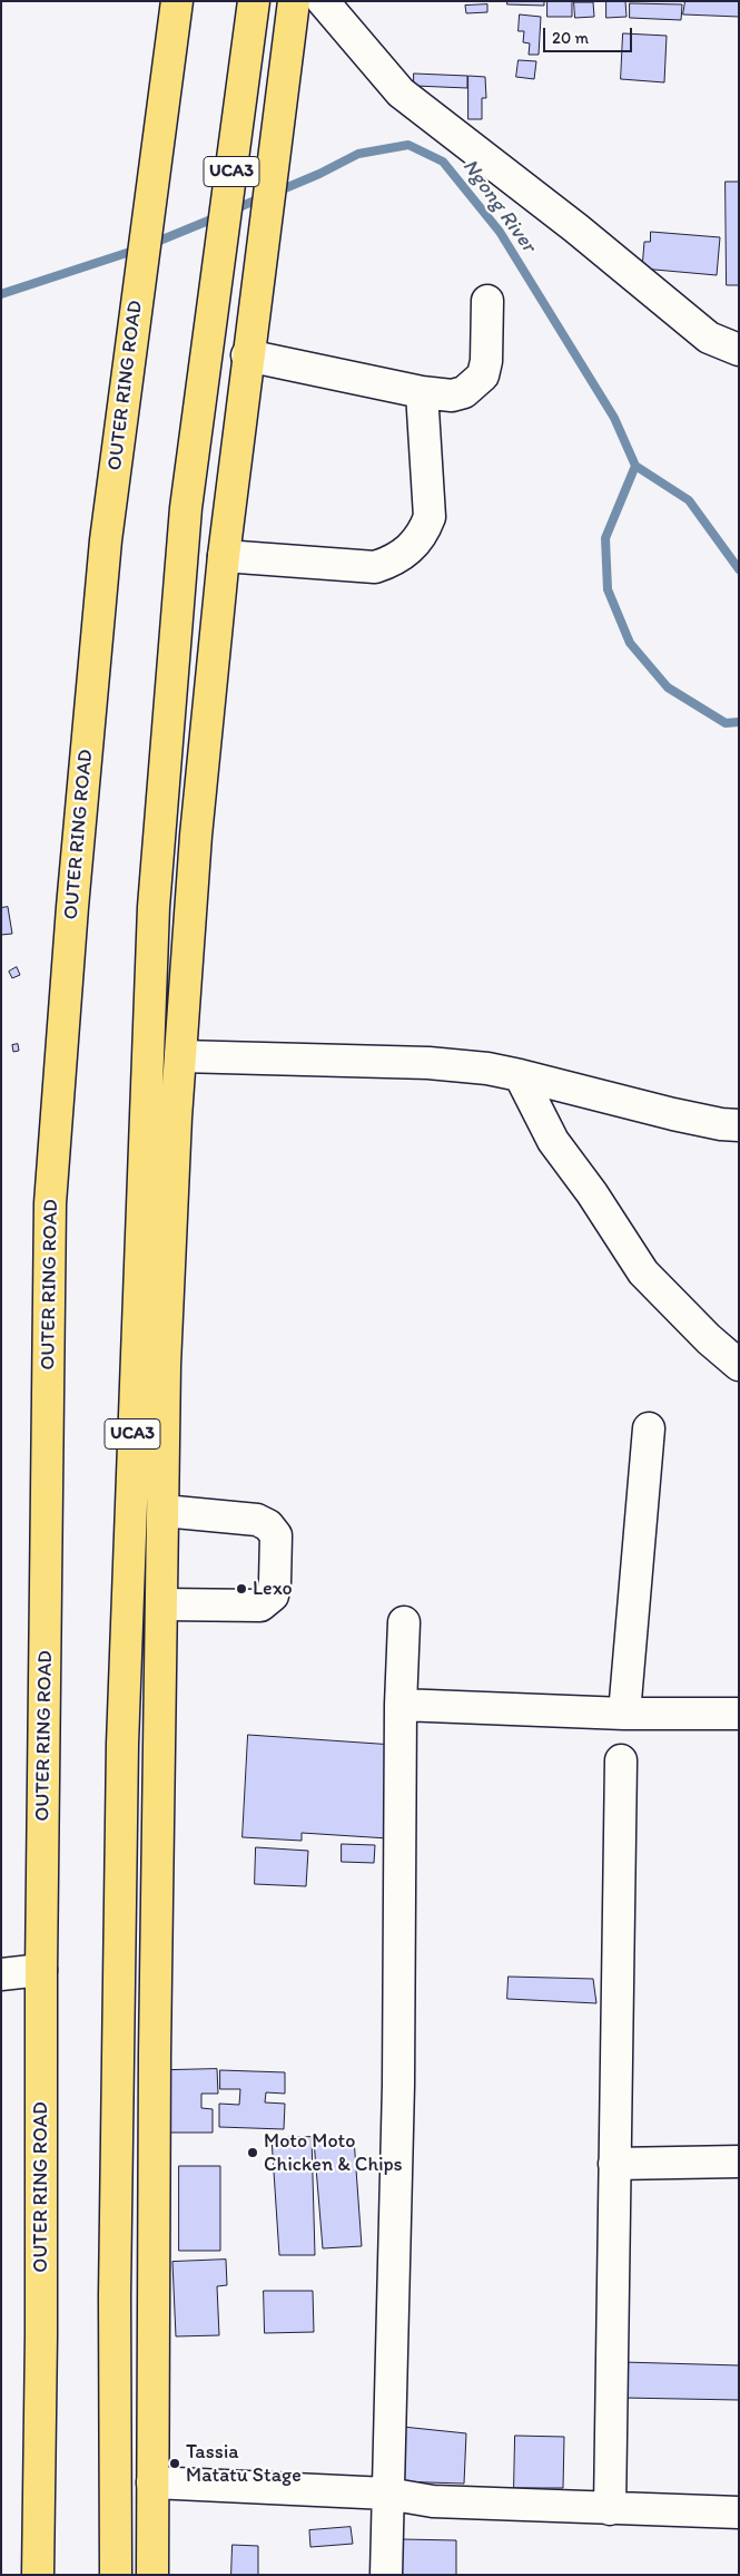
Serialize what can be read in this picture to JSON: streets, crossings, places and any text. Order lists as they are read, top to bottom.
{
  "streets": {
    "main road": ["UCA3", "OUTER RING ROAD"]
  },
  "water": ["Ngong River"],
  "places": ["Lexo", "Moto Moto Chicken & Chips", "Tassia Matatu Stage"],
  "scale_bar": "20 m"
}
